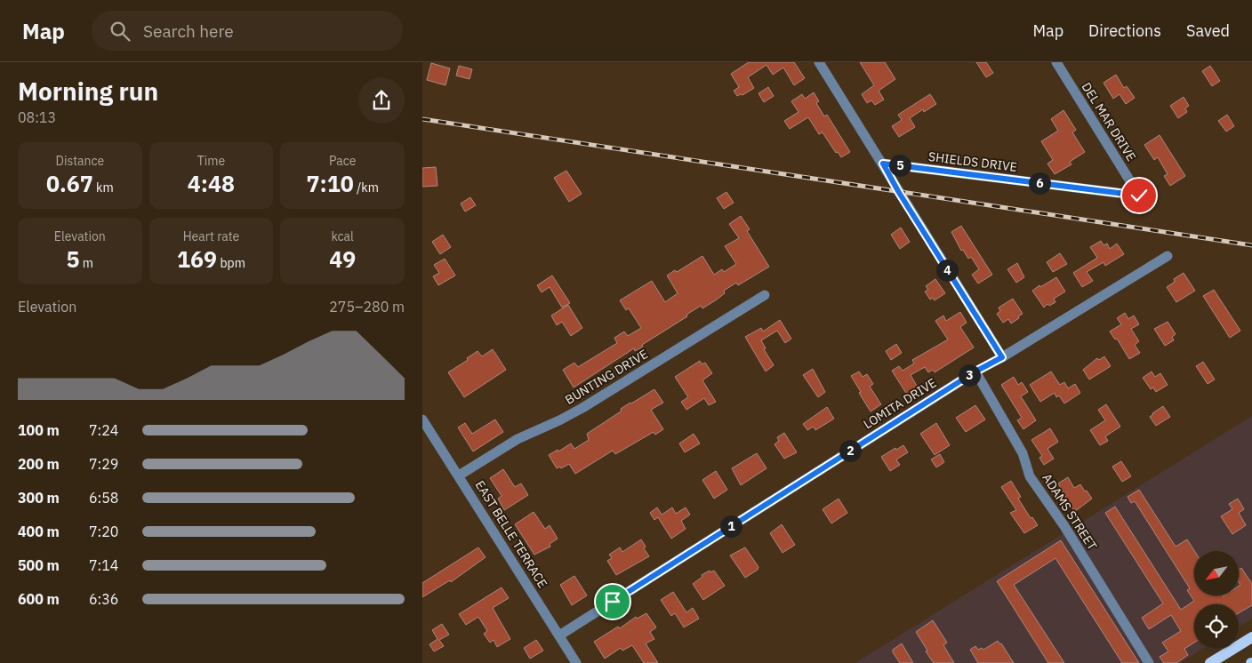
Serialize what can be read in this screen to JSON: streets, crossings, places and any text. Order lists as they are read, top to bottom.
{
  "streets": {
    "street": [
      "DEL MAR DRIVE",
      "SHIELDS DRIVE",
      "BUNTING DRIVE",
      "LOMITA DRIVE",
      "ADAMS STREET",
      "EAST BELLE TERRACE"
    ]
  },
  "crossings": [
    ["DEL MAR DRIVE", "SHIELDS DRIVE"],
    ["BUNTING DRIVE", "EAST BELLE TERRACE"],
    ["LOMITA DRIVE", "ADAMS STREET"],
    ["LOMITA DRIVE", "EAST BELLE TERRACE"]
  ],
  "north": "bottom left",
  "page": {
    "header": "Map",
    "search": "Search here",
    "nav": ["Map", "Directions", "Saved"],
    "heading": ["Morning run", "08:13"],
    "stats": [
      ["Distance", "0.67 km"],
      ["Time", "4:48"],
      ["Pace", "7:10 /km"],
      ["Elevation", "5 m"],
      ["Heart rate", "169 bpm"],
      ["kcal", "49"]
    ],
    "pins": [
      "5",
      "6",
      "4",
      "3",
      "2",
      "1"
    ],
    "chart": ["Elevation", "275–280 m"],
    "list": [
      {
        "name": "100 m",
        "note": "7:24"
      },
      {
        "name": "200 m",
        "note": "7:29"
      },
      {
        "name": "300 m",
        "note": "6:58"
      },
      {
        "name": "400 m",
        "note": "7:20"
      },
      {
        "name": "500 m",
        "note": "7:14"
      },
      {
        "name": "600 m",
        "note": "6:36"
      }
    ]
  }
}
